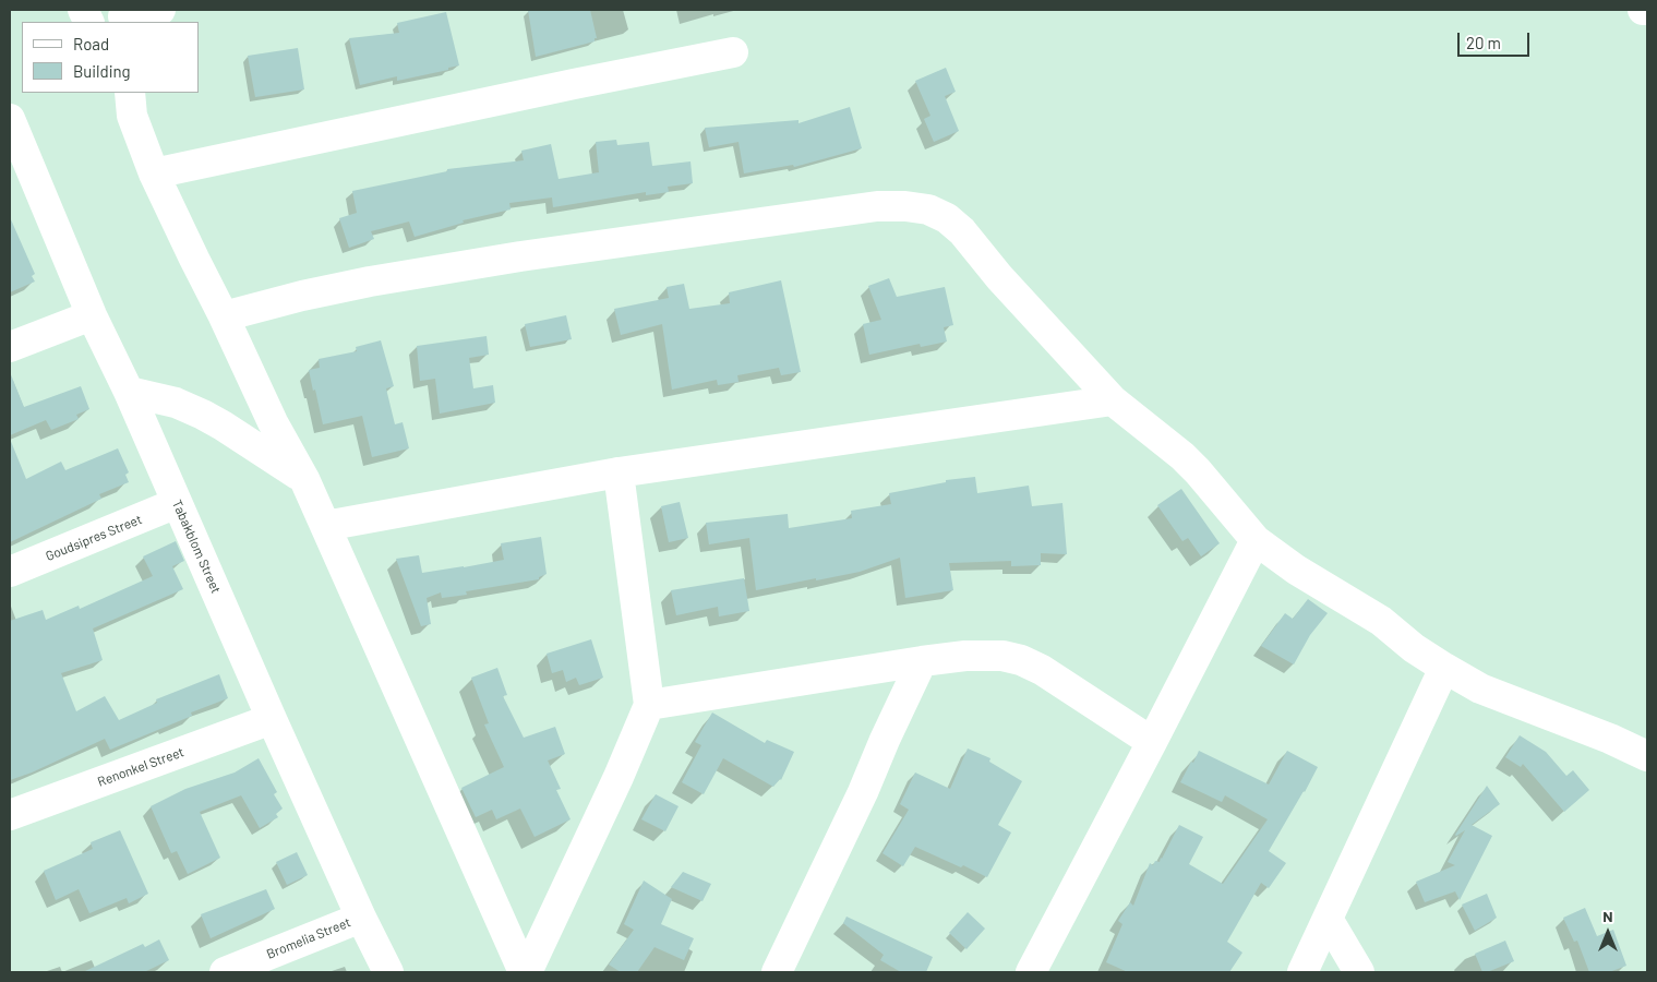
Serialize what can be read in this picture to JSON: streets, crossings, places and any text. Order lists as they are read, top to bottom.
{
  "streets": {
    "street": [
      "Goudsipres Street",
      "Tabakblom Street",
      "Renonkel Street",
      "Bromelia Street"
    ]
  },
  "crossings": [
    ["Goudsipres Street", "Tabakblom Street"],
    ["Tabakblom Street", "Renonkel Street"],
    ["Tabakblom Street", "Bromelia Street"]
  ],
  "legend": ["Road", "Building"],
  "scale_bar": "20 m",
  "north": "top"
}
